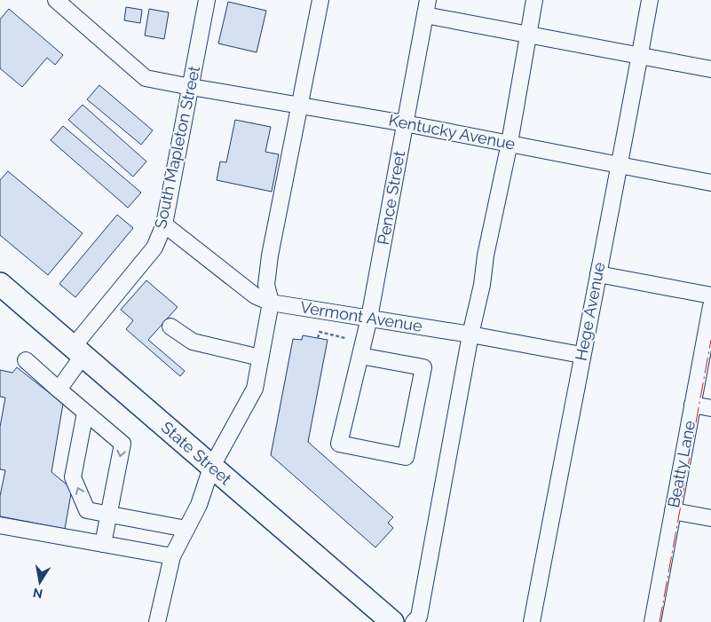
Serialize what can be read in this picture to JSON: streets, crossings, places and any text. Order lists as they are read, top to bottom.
{
  "streets": {
    "highway": ["State Street"],
    "street": [
      "Kentucky Avenue",
      "South Mapleton Street",
      "Pence Street",
      "Hege Avenue",
      "Vermont Avenue",
      "Beatty Lane"
    ]
  },
  "crossings": [
    ["Kentucky Avenue", "South Mapleton Street"],
    ["Kentucky Avenue", "Pence Street"],
    ["Kentucky Avenue", "Hege Avenue"],
    ["South Mapleton Street", "Vermont Avenue"],
    ["South Mapleton Street", "State Street"],
    ["Pence Street", "Vermont Avenue"],
    ["Hege Avenue", "Vermont Avenue"]
  ],
  "north": "bottom"
}
